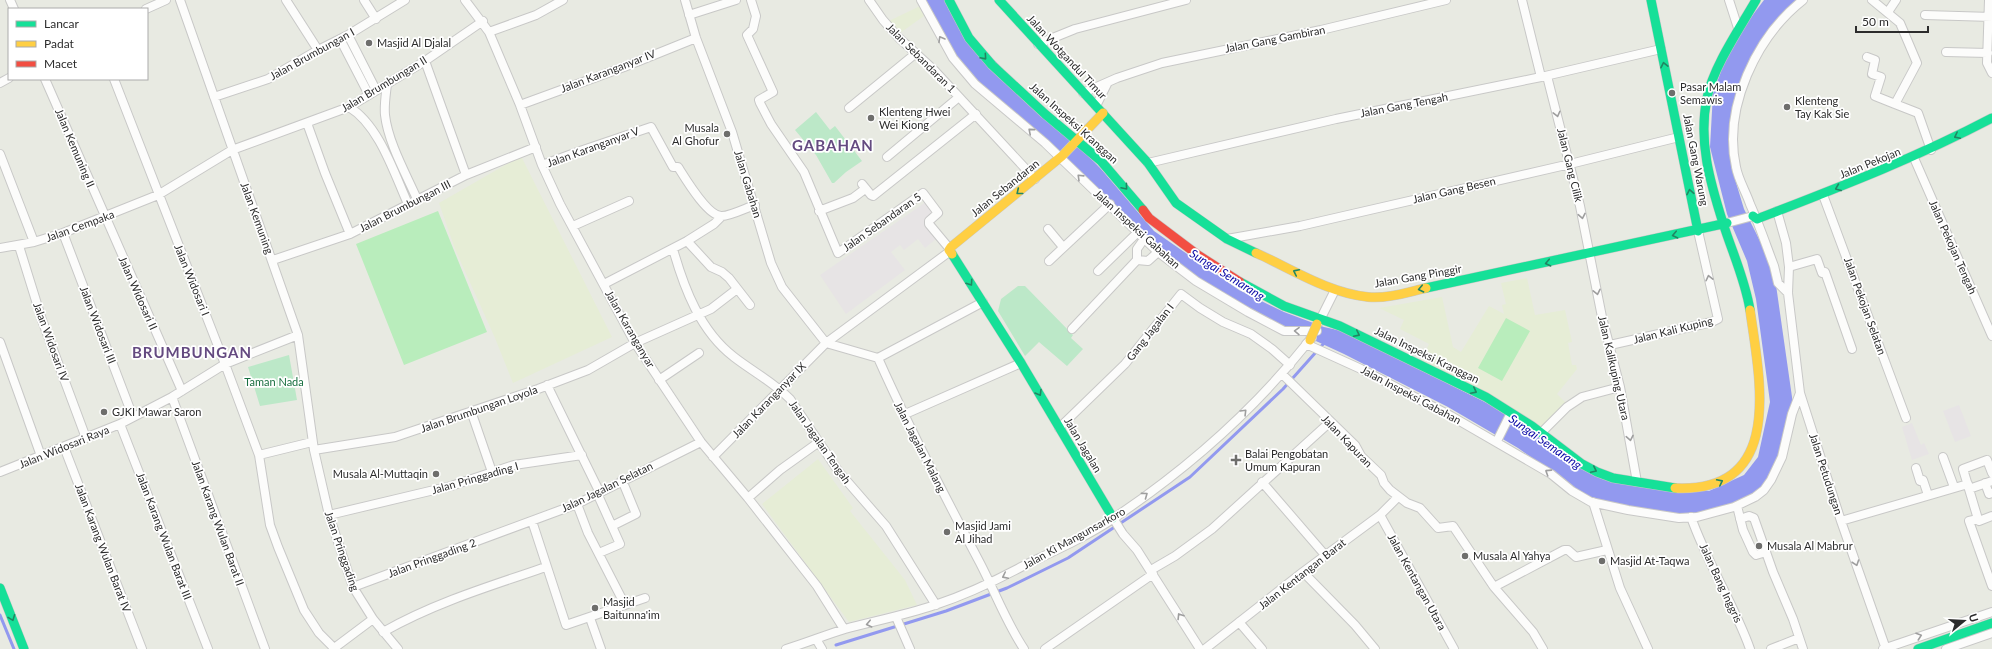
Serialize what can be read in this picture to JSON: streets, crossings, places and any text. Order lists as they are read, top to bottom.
{
  "streets": {
    "street": [
      "Jalan Gang Gambiran",
      "Jalan Brumbungan I",
      "Jalan Wotgandul Timur",
      "Jalan Sebandaran 1",
      "Jalan Karanganyar IV",
      "Jalan Brumbungan II",
      "Jalan Gang Tengah",
      "Jalan Inspeksi Kranggan",
      "Jalan Karanganyar V",
      "Jalan Kemuning II",
      "Jalan Gang Warung",
      "Jalan Pekojan",
      "Jalan Gang Cilik",
      "Jalan Gabahan",
      "Jalan Sebandaran",
      "Jalan Gang Besen",
      "Jalan Brumbungan III",
      "Jalan Kemuning",
      "Jalan Sebandaran 5",
      "Jalan Cempaka",
      "Jalan Inspeksi Gabahan",
      "Jalan Pekojan Tengah",
      "Jalan Gang Pinggir",
      "Jalan Widosari I",
      "Jalan Widosari II",
      "Jalan Pekojan Selatan",
      "Jalan Widosari III",
      "Jalan Karanganyar",
      "Jalan Kali Kuping",
      "Gang Jagalan I",
      "Jalan Widosari IV",
      "Jalan Kalikuping Utara",
      "Jalan Karanganyar IX",
      "Jalan Brumbungan Loyola",
      "Jalan Kapuran",
      "Jalan Jagalan Tengah",
      "Jalan Jagalan",
      "Jalan Widosari Raya",
      "Jalan Jagalan Malang",
      "Jalan Petudungan",
      "Jalan Pringgading I",
      "Jalan Jagalan Selatan",
      "Jalan Karang Wulan Barat II",
      "Jalan Karang Wulan Barat III",
      "Jalan Ki Mangunsarkoro",
      "Jalan Karang Wulan Barat IV",
      "Jalan Pringgading",
      "Jalan Pringgading 2",
      "Jalan Kentangan Barat",
      "Jalan Kentangan Utara",
      "Jalan Bang Inggris"
    ]
  },
  "crossings": [
    ["Jalan Gang Gambiran", "Jalan Wotgandul Timur"],
    ["Jalan Brumbungan I", "Jalan Kemuning"],
    ["Jalan Wotgandul Timur", "Jalan Sebandaran"],
    ["Jalan Wotgandul Timur", "Jalan Gang Pinggir"],
    ["Jalan Sebandaran 1", "Jalan Sebandaran"],
    ["Jalan Karanganyar IV", "Jalan Gabahan"],
    ["Jalan Karanganyar IV", "Jalan Karanganyar"],
    ["Jalan Brumbungan II", "Jalan Kemuning"],
    ["Jalan Brumbungan II", "Jalan Cempaka"],
    ["Jalan Brumbungan II", "Jalan Karanganyar"],
    ["Jalan Gang Tengah", "Jalan Gang Warung"],
    ["Jalan Gang Tengah", "Jalan Gang Cilik"],
    ["Jalan Gang Tengah", "Jalan Gang Pinggir"],
    ["Jalan Inspeksi Kranggan", "Jalan Sebandaran"],
    ["Jalan Inspeksi Kranggan", "Jalan Gang Pinggir"],
    ["Jalan Inspeksi Kranggan", "Jalan Kalikuping Utara"],
    ["Jalan Karanganyar V", "Jalan Karanganyar"],
    ["Jalan Kemuning II", "Jalan Cempaka"],
    ["Jalan Kemuning II", "Jalan Widosari II"],
    ["Jalan Gang Warung", "Jalan Gang Besen"],
    ["Jalan Gang Warung", "Jalan Gang Pinggir"],
    ["Jalan Gang Warung", "Jalan Kali Kuping"],
    ["Jalan Pekojan", "Jalan Pekojan Tengah"],
    ["Jalan Pekojan", "Jalan Pekojan Selatan"],
    ["Jalan Pekojan", "Jalan Petudungan"],
    ["Jalan Gang Cilik", "Jalan Gang Besen"],
    ["Jalan Gang Cilik", "Jalan Gang Pinggir"],
    ["Jalan Gang Cilik", "Jalan Kalikuping Utara"],
    ["Jalan Gabahan", "Jalan Sebandaran"],
    ["Jalan Gabahan", "Jalan Karanganyar IX"],
    ["Jalan Sebandaran", "Jalan Sebandaran 5"],
    ["Jalan Sebandaran", "Jalan Inspeksi Gabahan"],
    ["Jalan Sebandaran", "Jalan Gang Pinggir"],
    ["Jalan Sebandaran", "Jalan Karanganyar IX"],
    ["Jalan Sebandaran", "Jalan Jagalan"],
    ["Jalan Gang Besen", "Jalan Gang Pinggir"],
    ["Jalan Brumbungan III", "Jalan Kemuning"],
    ["Jalan Brumbungan III", "Jalan Karanganyar"],
    ["Jalan Kemuning", "Jalan Cempaka"],
    ["Jalan Kemuning", "Jalan Brumbungan Loyola"],
    ["Jalan Kemuning", "Jalan Widosari Raya"],
    ["Jalan Kemuning", "Jalan Pringgading"],
    ["Jalan Sebandaran 5", "Jalan Jagalan"],
    ["Jalan Cempaka", "Jalan Widosari I"],
    ["Jalan Cempaka", "Jalan Widosari II"],
    ["Jalan Cempaka", "Jalan Widosari III"],
    ["Jalan Cempaka", "Jalan Widosari IV"],
    ["Jalan Inspeksi Gabahan", "Jalan Petudungan"],
    ["Jalan Inspeksi Gabahan", "Jalan Ki Mangunsarkoro"],
    ["Jalan Inspeksi Gabahan", "Jalan Bang Inggris"],
    ["Jalan Gang Pinggir", "Jalan Kali Kuping"],
    ["Jalan Gang Pinggir", "Jalan Kalikuping Utara"],
    ["Jalan Widosari I", "Jalan Brumbungan Loyola"],
    ["Jalan Widosari I", "Jalan Widosari Raya"],
    ["Jalan Widosari II", "Jalan Widosari Raya"],
    ["Jalan Widosari III", "Jalan Widosari Raya"],
    ["Jalan Karanganyar", "Jalan Karanganyar IX"],
    ["Jalan Karanganyar", "Jalan Brumbungan Loyola"],
    ["Jalan Karanganyar", "Jalan Jagalan Selatan"],
    ["Jalan Karanganyar", "Jalan Ki Mangunsarkoro"],
    ["Jalan Kali Kuping", "Jalan Kalikuping Utara"],
    ["Gang Jagalan I", "Jalan Jagalan"],
    ["Gang Jagalan I", "Jalan Ki Mangunsarkoro"],
    ["Jalan Widosari IV", "Jalan Widosari Raya"],
    ["Jalan Karanganyar IX", "Jalan Jagalan Tengah"],
    ["Jalan Brumbungan Loyola", "Jalan Jagalan Tengah"],
    ["Jalan Brumbungan Loyola", "Jalan Pringgading"],
    ["Jalan Kapuran", "Jalan Ki Mangunsarkoro"],
    ["Jalan Kapuran", "Jalan Kentangan Barat"],
    ["Jalan Jagalan Tengah", "Jalan Ki Mangunsarkoro"],
    ["Jalan Jagalan", "Jalan Ki Mangunsarkoro"],
    ["Jalan Widosari Raya", "Jalan Karang Wulan Barat II"],
    ["Jalan Widosari Raya", "Jalan Karang Wulan Barat III"],
    ["Jalan Widosari Raya", "Jalan Karang Wulan Barat IV"],
    ["Jalan Jagalan Malang", "Jalan Ki Mangunsarkoro"],
    ["Jalan Pringgading I", "Jalan Pringgading"],
    ["Jalan Jagalan Selatan", "Jalan Pringgading 2"],
    ["Jalan Pringgading", "Jalan Pringgading 2"],
    ["Jalan Kentangan Barat", "Jalan Kentangan Utara"]
  ],
  "one_way": [
    "Jalan Gang Warung",
    "Jalan Pekojan",
    "Jalan Gang Cilik",
    "Jalan Inspeksi Gabahan",
    "Jalan Gang Pinggir",
    "Jalan Kalikuping Utara"
  ],
  "districts": ["GABAHAN", "BRUMBUNGAN"],
  "water": ["Sungai Semarang"],
  "parks": ["Taman Nada"],
  "places": {
    "other": [
      "Masjid Al Djalal",
      "Pasar Malam Semawis",
      "Klenteng Tay Kak Sie",
      "Klenteng Hwei Wei Kiong",
      "Musala Al Ghofur",
      "GJKI Mawar Saron",
      "Musala Al-Muttaqin",
      "Masjid Jami Al Jihad",
      "Musala Al Mabrur",
      "Musala Al Yahya",
      "Masjid At-Taqwa",
      "Masjid Baitunna'im"
    ],
    "health": ["Balai Pengobatan Umum Kapuran"]
  },
  "legend": ["Lancar", "Padat", "Macet"],
  "scale_bar": "50 m",
  "north": "right"
}
